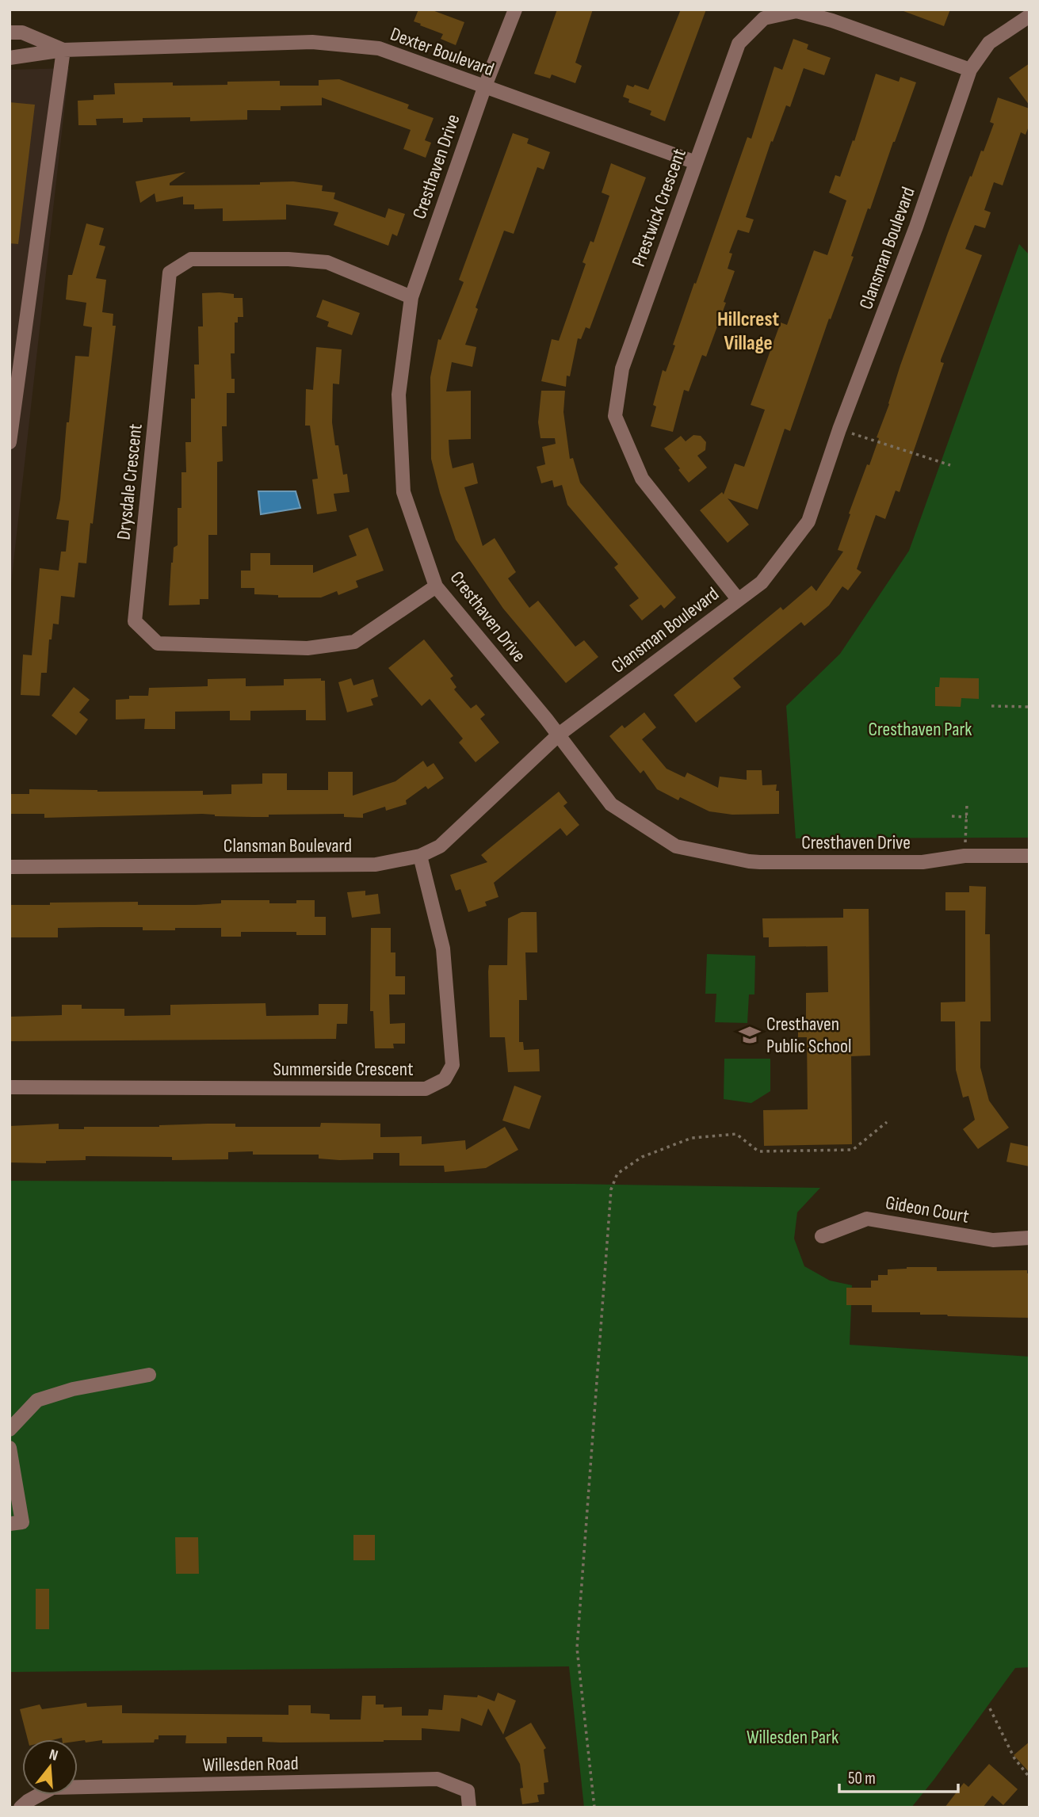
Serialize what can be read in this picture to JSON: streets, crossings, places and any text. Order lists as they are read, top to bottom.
{
  "streets": {
    "street": [
      "Dexter Boulevard",
      "Cresthaven Drive",
      "Prestwick Crescent",
      "Clansman Boulevard",
      "Drysdale Crescent",
      "Summerside Crescent",
      "Gideon Court",
      "Willesden Road"
    ]
  },
  "crossings": [
    ["Dexter Boulevard", "Cresthaven Drive"],
    ["Dexter Boulevard", "Prestwick Crescent"],
    ["Cresthaven Drive", "Clansman Boulevard"],
    ["Cresthaven Drive", "Drysdale Crescent"],
    ["Prestwick Crescent", "Clansman Boulevard"],
    ["Clansman Boulevard", "Summerside Crescent"]
  ],
  "districts": ["Hillcrest Village"],
  "parks": ["Cresthaven Park", "Willesden Park"],
  "places": {
    "school or university": ["Cresthaven Public School"]
  },
  "scale_bar": "50 m",
  "north": "top"
}
